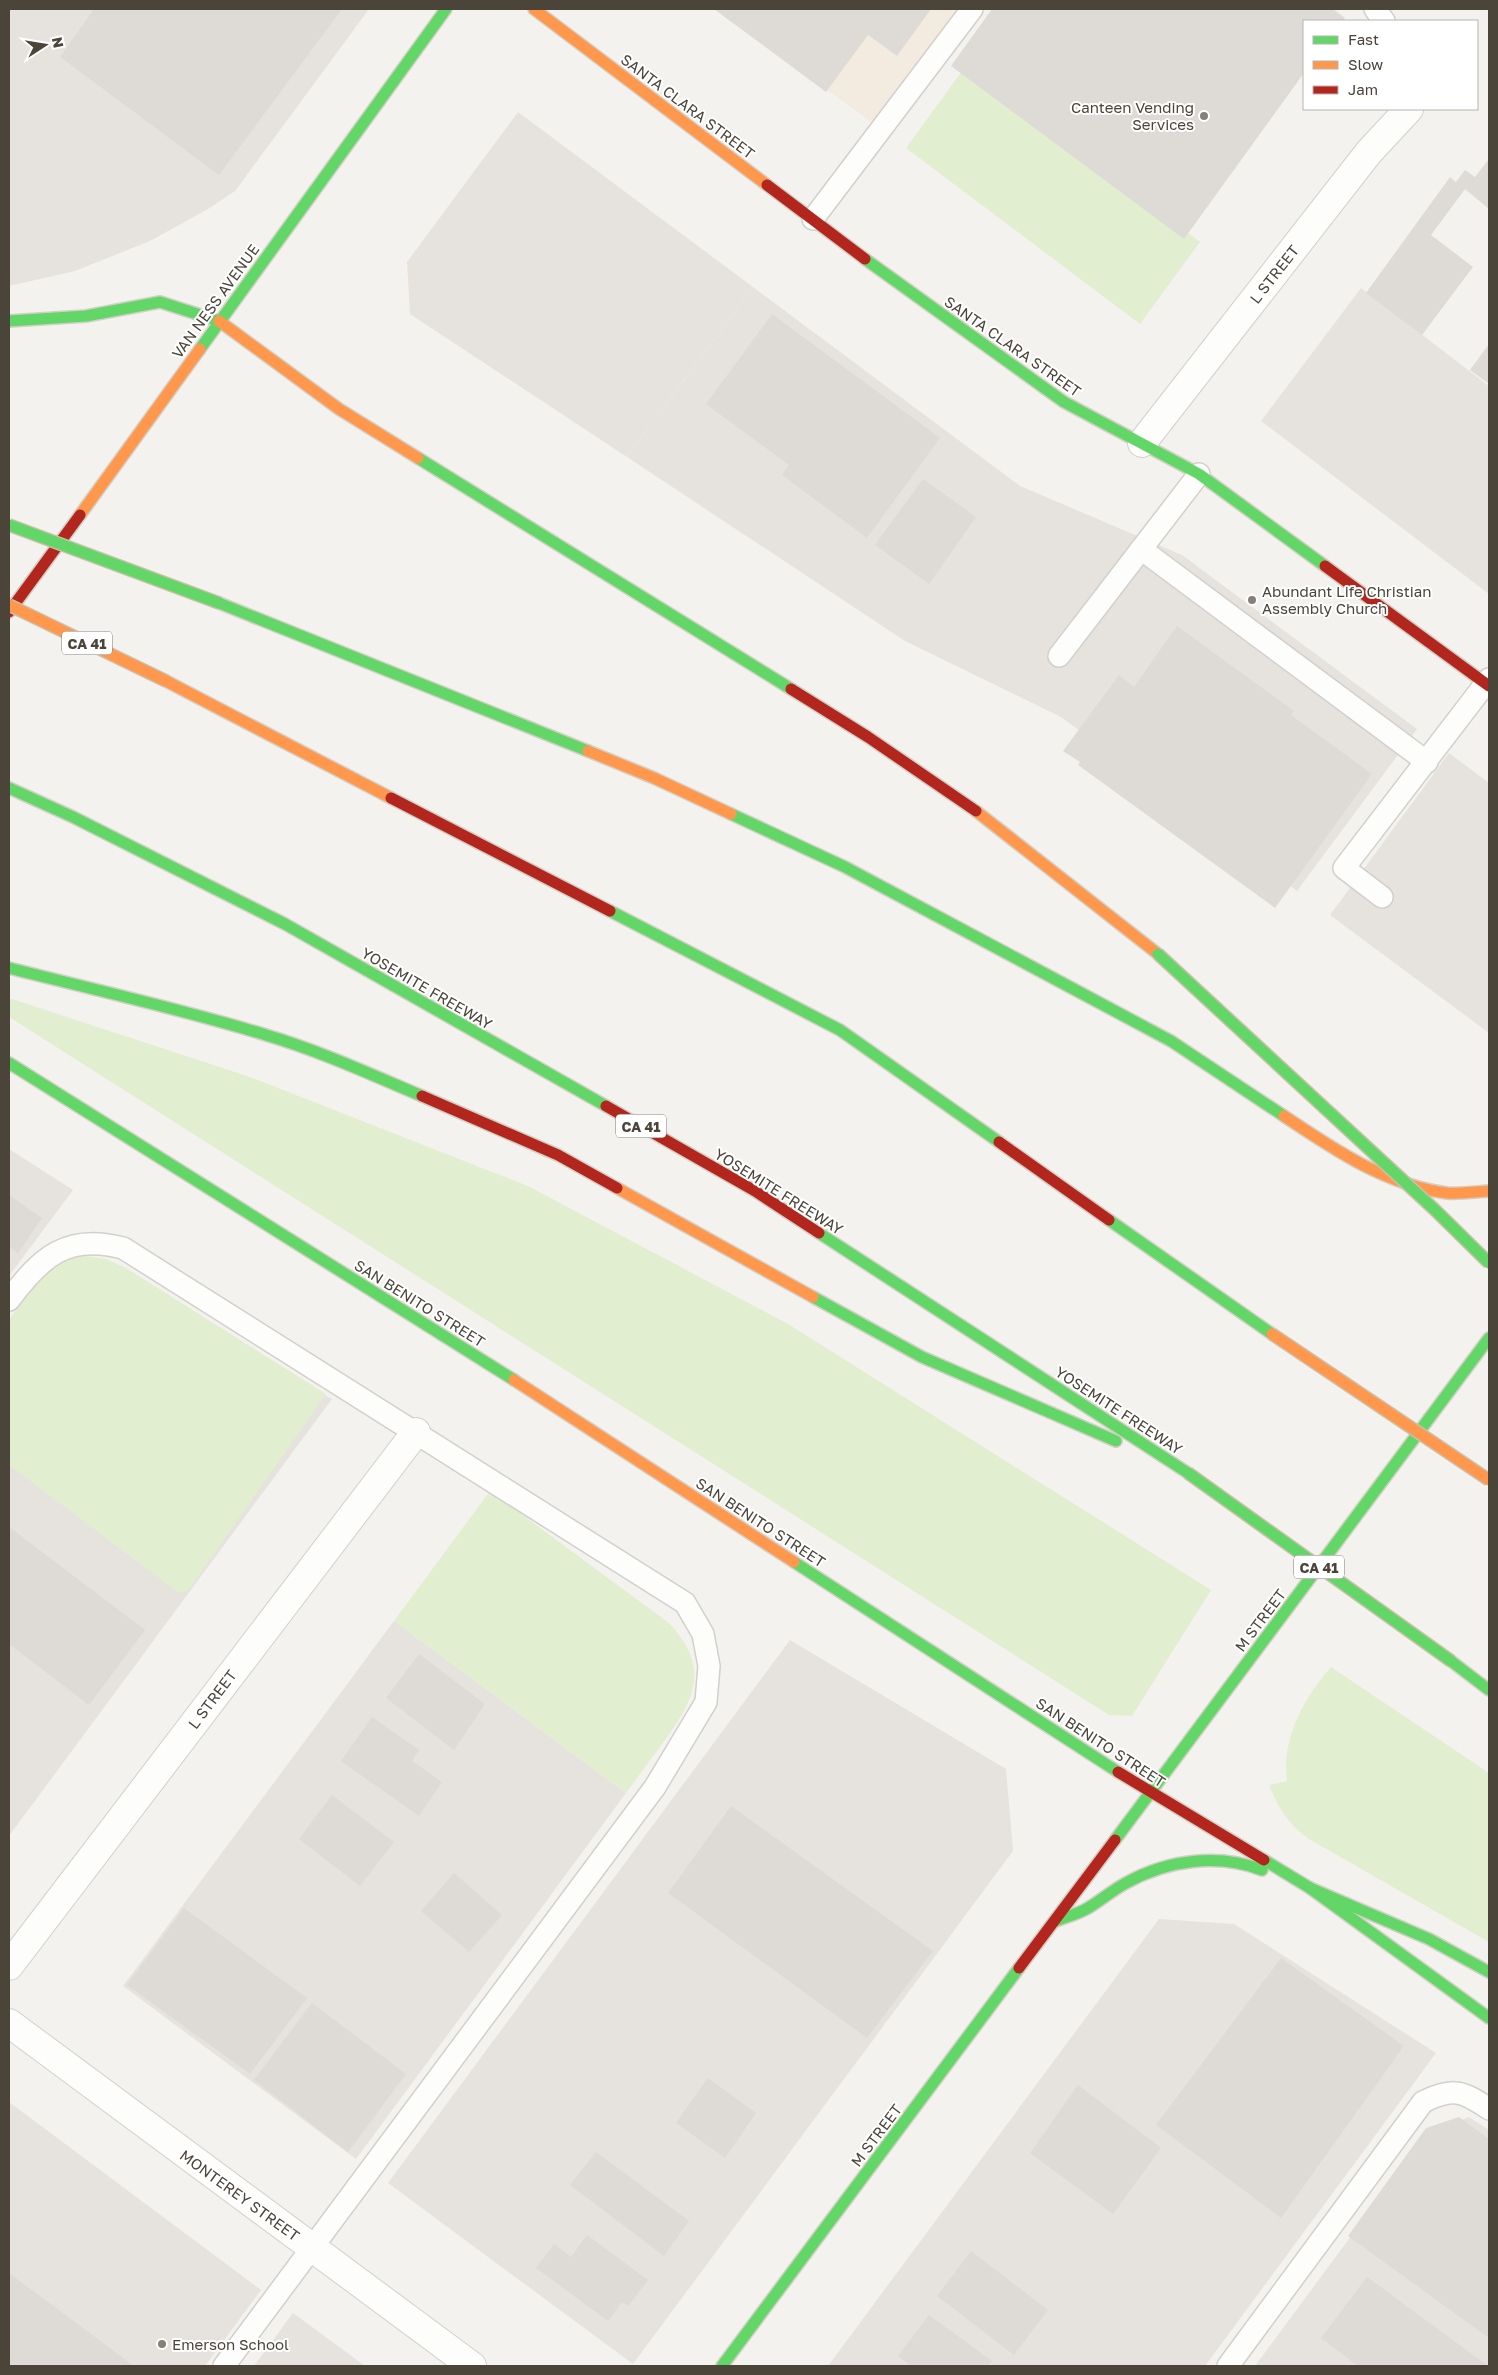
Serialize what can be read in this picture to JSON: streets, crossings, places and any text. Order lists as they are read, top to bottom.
{
  "streets": {
    "main road": [
      "SANTA CLARA STREET",
      "VAN NESS AVENUE",
      "CA 41",
      "YOSEMITE FREEWAY",
      "SAN BENITO STREET",
      "M STREET"
    ],
    "street": ["L STREET", "MONTEREY STREET"]
  },
  "crossings": [
    ["SANTA CLARA STREET", "L STREET"],
    ["SAN BENITO STREET", "M STREET"]
  ],
  "places": ["Canteen Vending Services", "Abundant Life Christian Assembly Church", "Emerson School"],
  "legend": ["Fast", "Slow", "Jam"],
  "north": "right"
}
